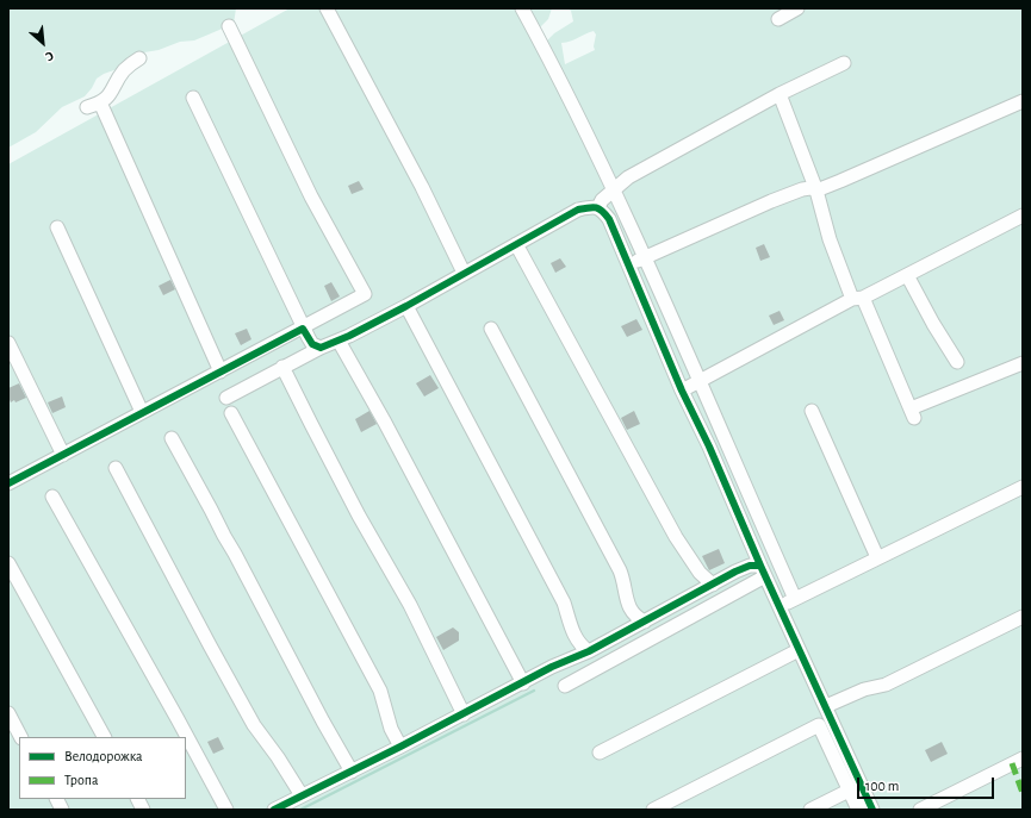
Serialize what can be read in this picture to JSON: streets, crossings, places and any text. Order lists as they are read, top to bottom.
{
  "legend": ["Велодорожка", "Тропа"],
  "scale_bar": "100 m",
  "north": "bottom right"
}
